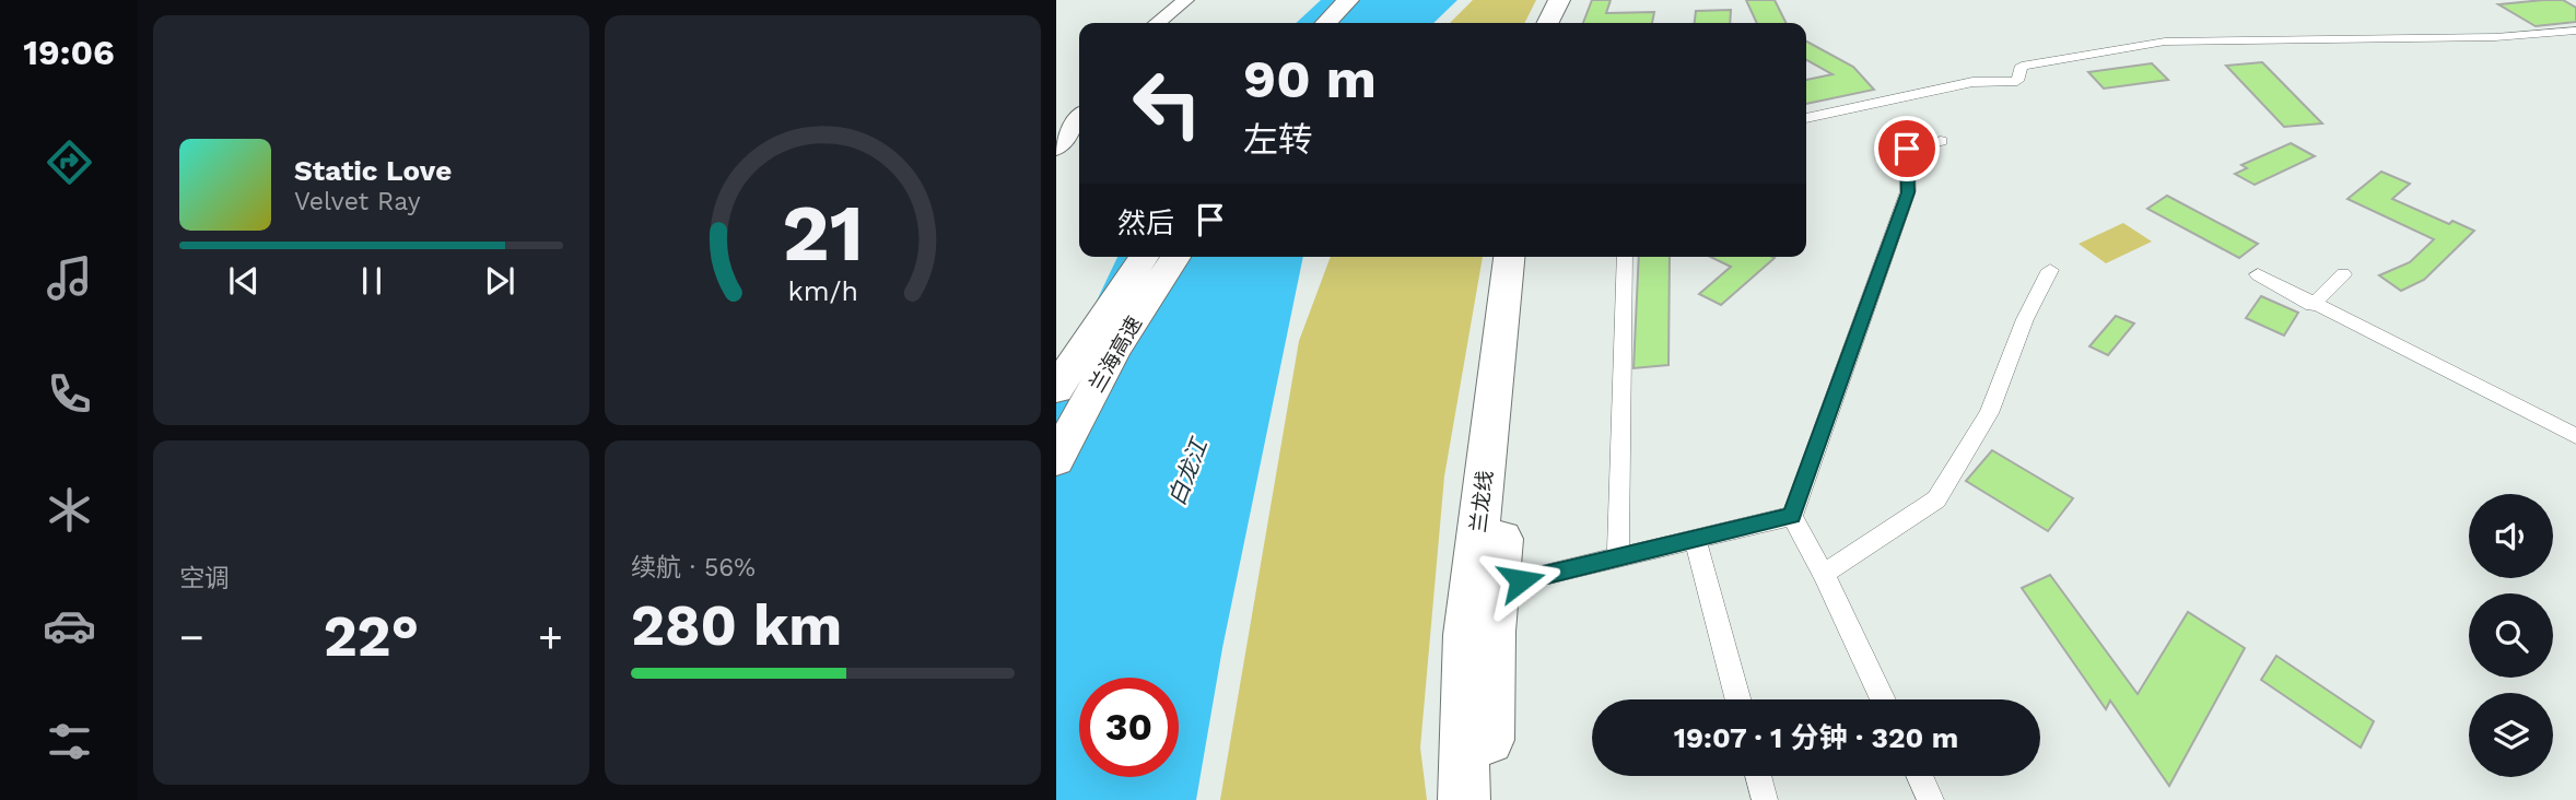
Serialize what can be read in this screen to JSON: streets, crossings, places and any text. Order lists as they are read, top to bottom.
{
  "streets": {
    "highway": ["兰海高速", "兰龙线"]
  },
  "water": ["白龙江"],
  "page": {
    "tabs": "19:06",
    "turn": ["90 m", "左转"],
    "song": ["Static Love", "Velvet Ray"],
    "then": "然后",
    "tile": [
      "空调",
      ["续航 · 56%", "280 km"]
    ],
    "heat": ["−", "22°", "+"],
    "limit": "30",
    "trip": "19:07 · 1 分钟 · 320 m",
    "gauge": ["21", "km/h"]
  }
}
